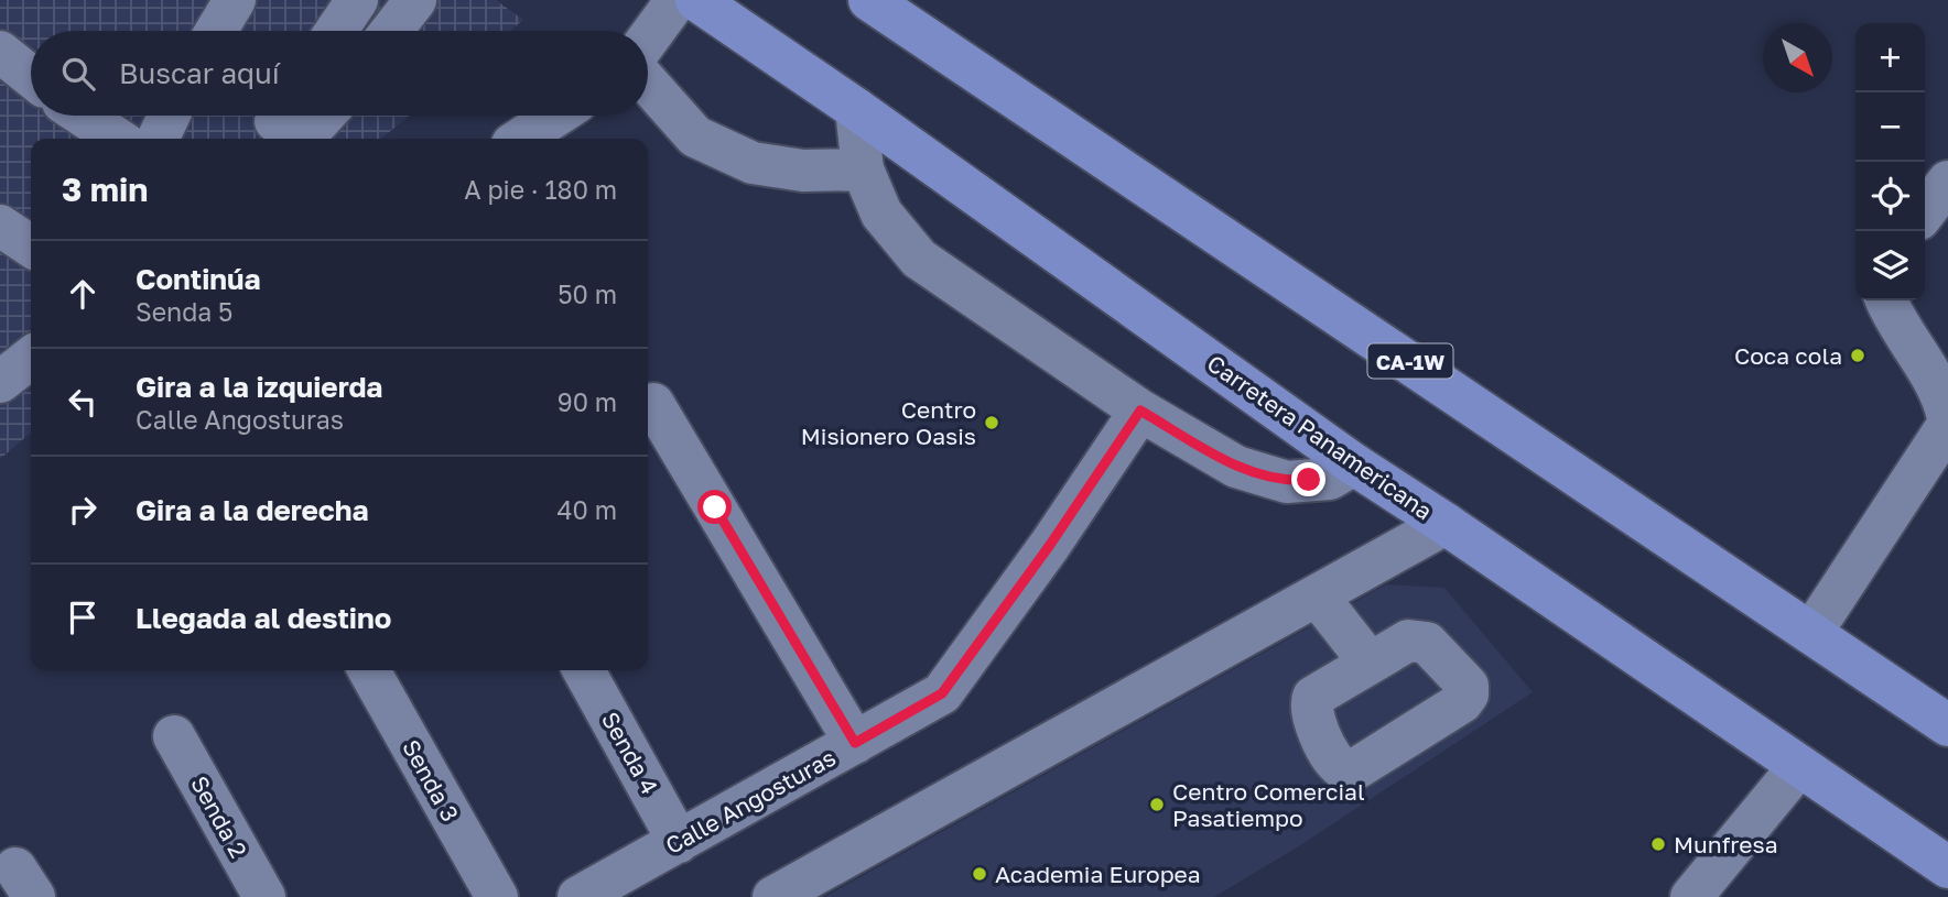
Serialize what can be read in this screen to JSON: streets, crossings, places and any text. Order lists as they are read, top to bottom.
{
  "streets": {
    "highway": ["CA-1W", "Carretera Panamericana"],
    "street": [
      "Senda 4",
      "Senda 3",
      "Calle Angosturas",
      "Senda 2"
    ]
  },
  "crossings": [
    ["Senda 4", "Calle Angosturas"]
  ],
  "places": [
    "Coca cola",
    "Centro Misionero Oasis",
    "Centro Comercial Pasatiempo",
    "Munfresa",
    "Academia Europea"
  ],
  "north": "bottom right",
  "page": {
    "map_buttons": ["+", "−"],
    "search": "Buscar aquí",
    "heading": ["3 min", "A pie · 180 m"],
    "list": [
      ["Continúa", "Senda 5", "50 m"],
      ["Gira a la izquierda", "Calle Angosturas", "90 m"],
      ["Gira a la derecha", "40 m"],
      "Llegada al destino"
    ]
  }
}
